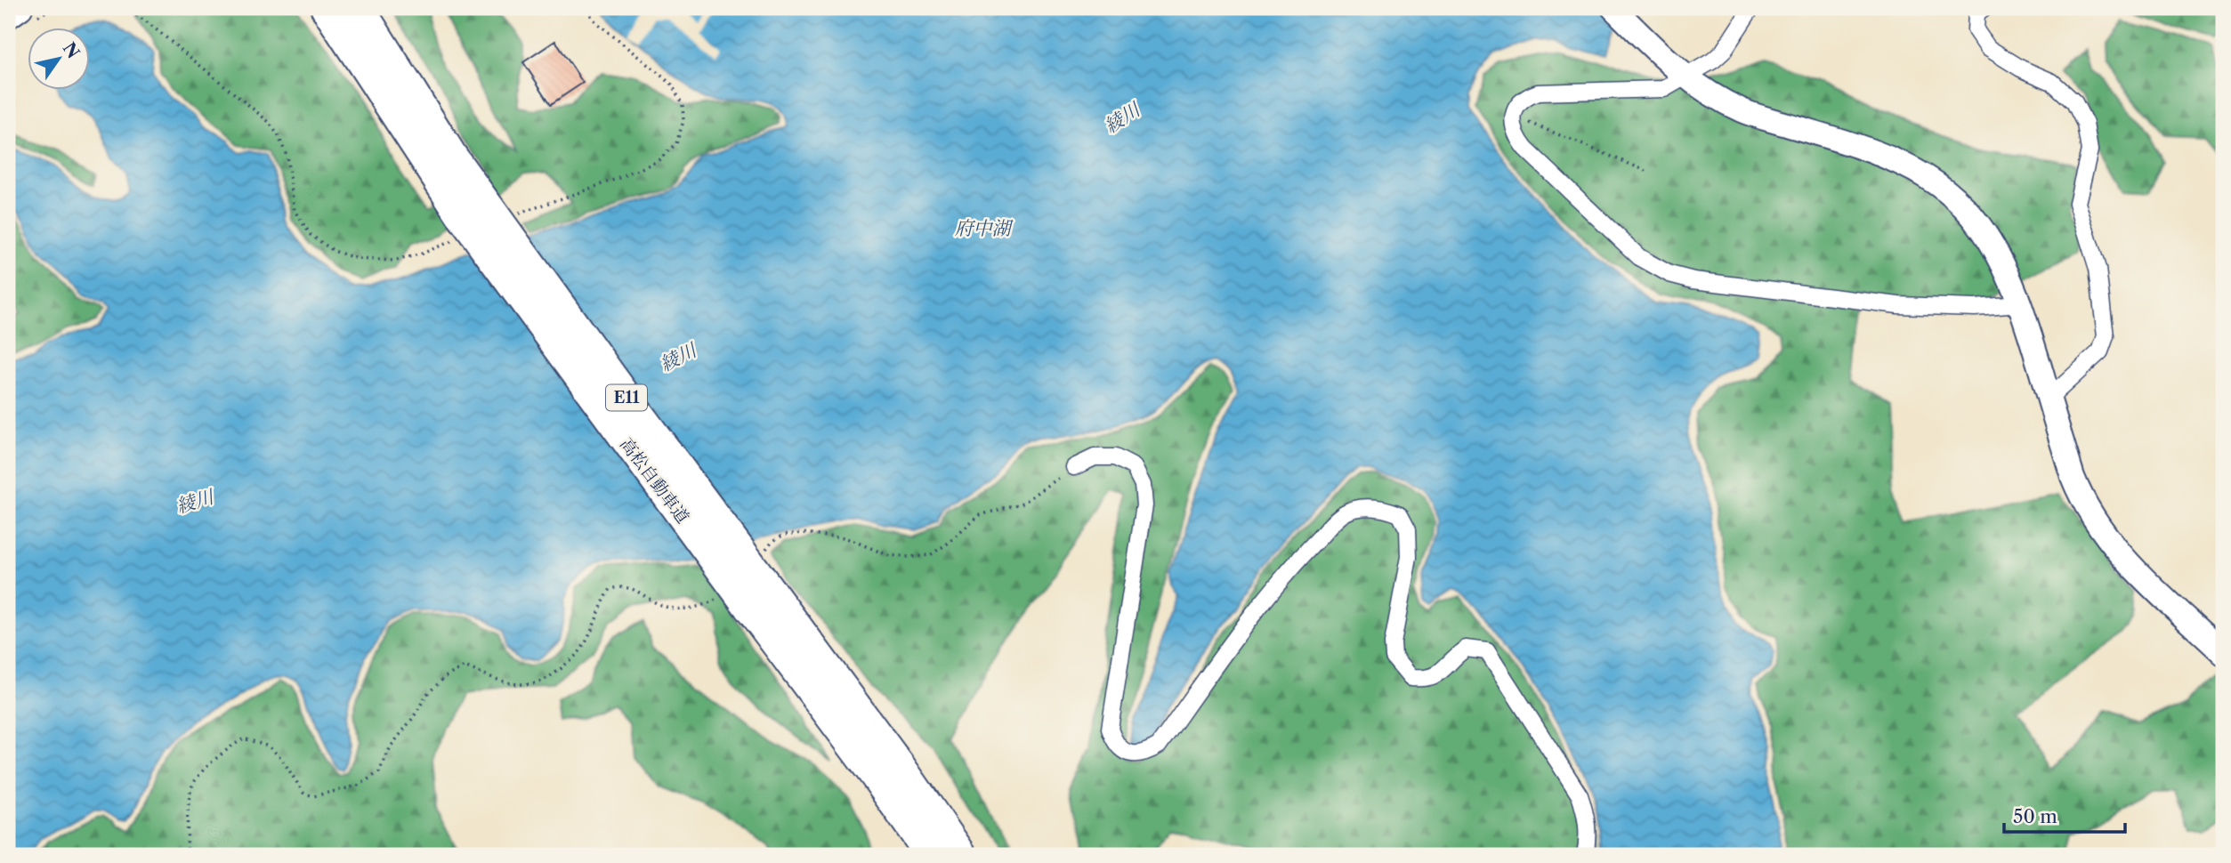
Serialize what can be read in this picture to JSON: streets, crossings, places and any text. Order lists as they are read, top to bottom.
{
  "streets": {
    "highway": ["E11", "高松自動車道"]
  },
  "water": ["綾川", "府中湖"],
  "scale_bar": "50 m",
  "north": "top right"
}
